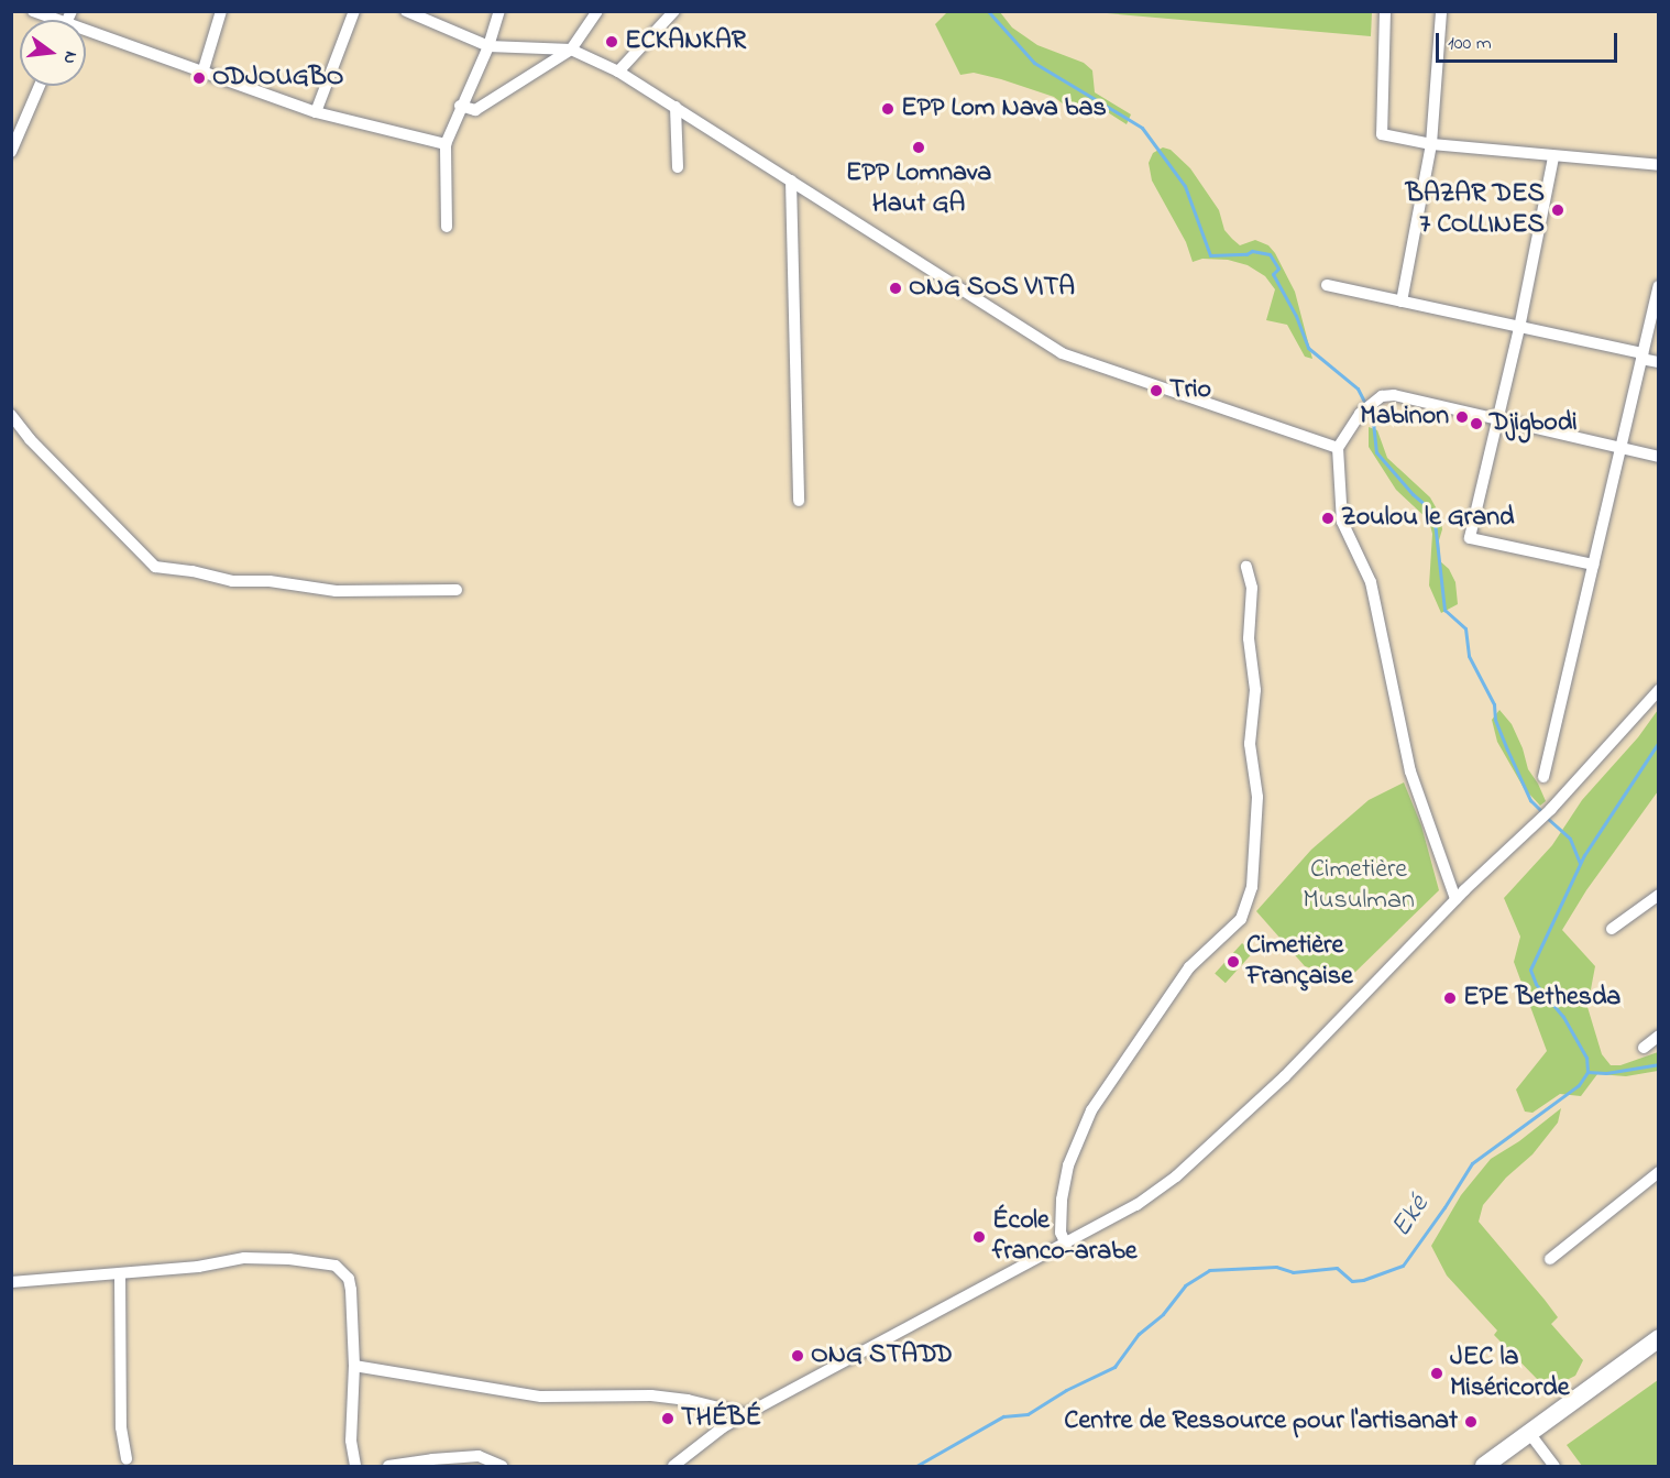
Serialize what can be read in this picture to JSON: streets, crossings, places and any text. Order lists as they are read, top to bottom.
{
  "water": ["Eké"],
  "parks": ["Cimetière Musulman"],
  "places": [
    "ECKANKAR",
    "ODJOUGBO",
    "EPP Lom Nava bas",
    "EPP Lomnava Haut GA",
    "BAZAR DES 7 COLLINES",
    "ONG SOS VITA",
    "Trio",
    "Mabinon",
    "Djigbodi",
    "Zoulou le Grand",
    "Cimetière Française",
    "EPE Bethesda",
    "École franco-arabe",
    "ONG STADD",
    "JEC la Miséricorde",
    "THÉBÉ",
    "Centre de Ressource pour l'artisanat"
  ],
  "scale_bar": "100 m",
  "north": "right"
}
